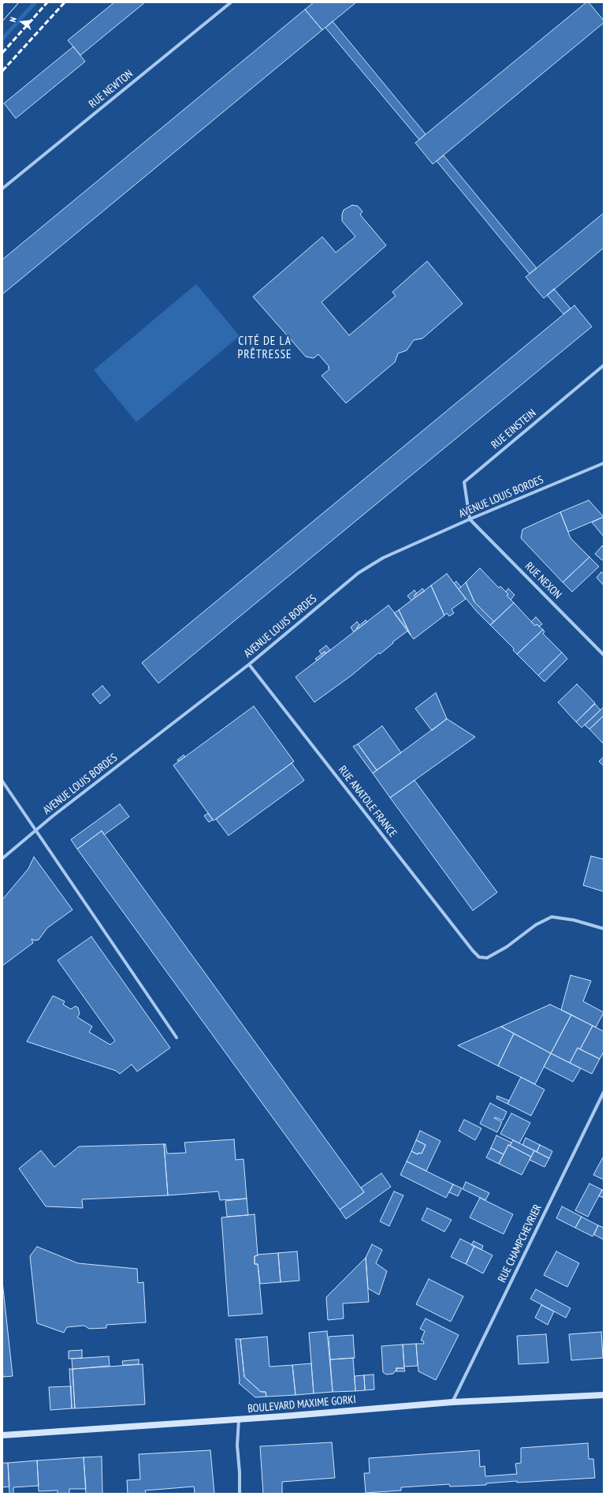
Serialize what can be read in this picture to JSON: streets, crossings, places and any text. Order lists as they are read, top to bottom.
{
  "streets": {
    "main road": ["BOULEVARD MAXIME GORKI"],
    "street": [
      "RUE NEWTON",
      "RUE EINSTEIN",
      "AVENUE LOUIS BORDES",
      "RUE NEXON",
      "RUE ANATOLE FRANCE",
      "RUE CHAMPCHEVRIER"
    ]
  },
  "crossings": [
    ["RUE EINSTEIN", "AVENUE LOUIS BORDES"],
    ["RUE EINSTEIN", "RUE NEXON"],
    ["AVENUE LOUIS BORDES", "RUE NEXON"],
    ["AVENUE LOUIS BORDES", "RUE ANATOLE FRANCE"],
    ["RUE CHAMPCHEVRIER", "BOULEVARD MAXIME GORKI"]
  ],
  "districts": ["CITÉ DE LA PRÊTRESSE"],
  "north": "left"
}
